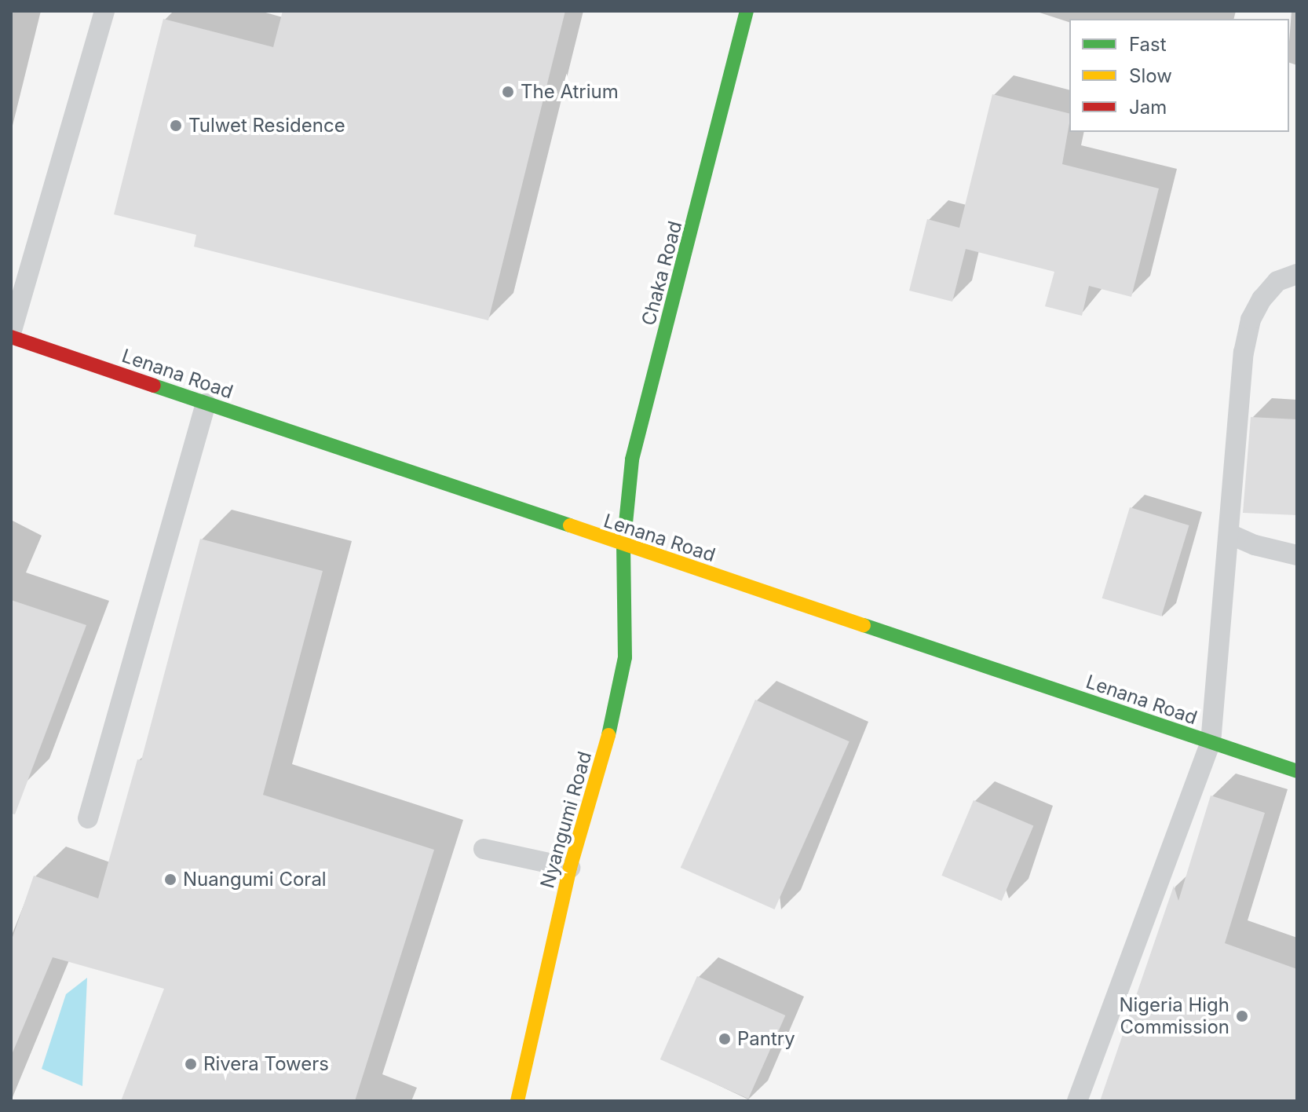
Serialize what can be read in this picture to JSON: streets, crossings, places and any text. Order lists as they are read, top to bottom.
{
  "streets": {
    "street": ["Chaka Road", "Lenana Road", "Nyangumi Road"]
  },
  "crossings": [
    ["Chaka Road", "Lenana Road"],
    ["Chaka Road", "Nyangumi Road"],
    ["Lenana Road", "Nyangumi Road"]
  ],
  "places": [
    "The Atrium",
    "Tulwet Residence",
    "Nuangumi Coral",
    "Nigeria High Commission",
    "Pantry",
    "Rivera Towers"
  ],
  "legend": ["Fast", "Slow", "Jam"]
}
